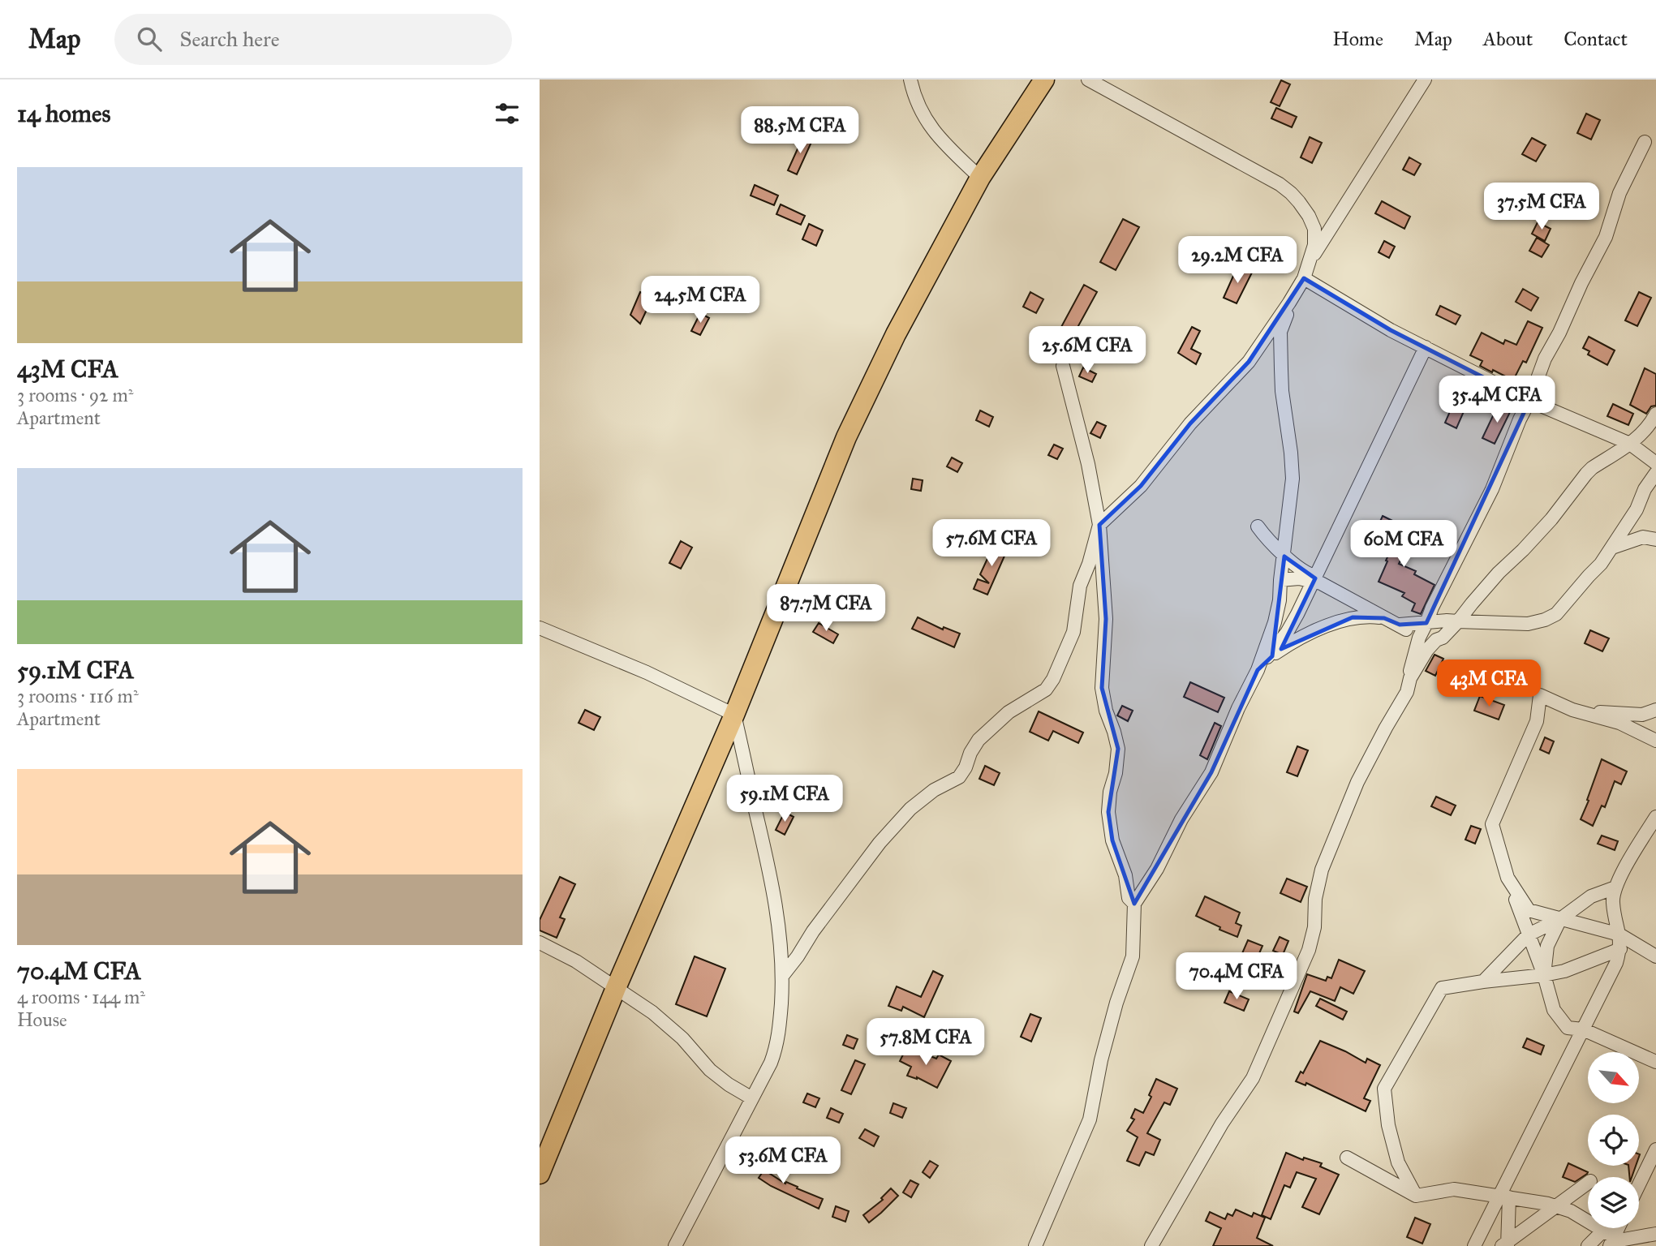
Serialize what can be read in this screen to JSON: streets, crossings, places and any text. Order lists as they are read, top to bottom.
{
  "north": "bottom right",
  "page": {
    "header": "Map",
    "search": "Search here",
    "nav": [
      "Home",
      "Map",
      "About",
      "Contact"
    ],
    "heading": "14 homes",
    "price": [
      "88.5M CFA",
      "37.5M CFA",
      "29.2M CFA",
      "24.5M CFA",
      "25.6M CFA",
      "35.4M CFA",
      "57.6M CFA",
      "60M CFA",
      "87.7M CFA",
      "43M CFA",
      "59.1M CFA",
      "70.4M CFA",
      "57.8M CFA",
      "53.6M CFA"
    ],
    "list": [
      {
        "name": "43M CFA",
        "note": "3 rooms · 92 m² · Apartment"
      },
      {
        "name": "59.1M CFA",
        "note": "3 rooms · 116 m² · Apartment"
      },
      {
        "name": "70.4M CFA",
        "note": "4 rooms · 144 m² · House"
      }
    ]
  }
}
